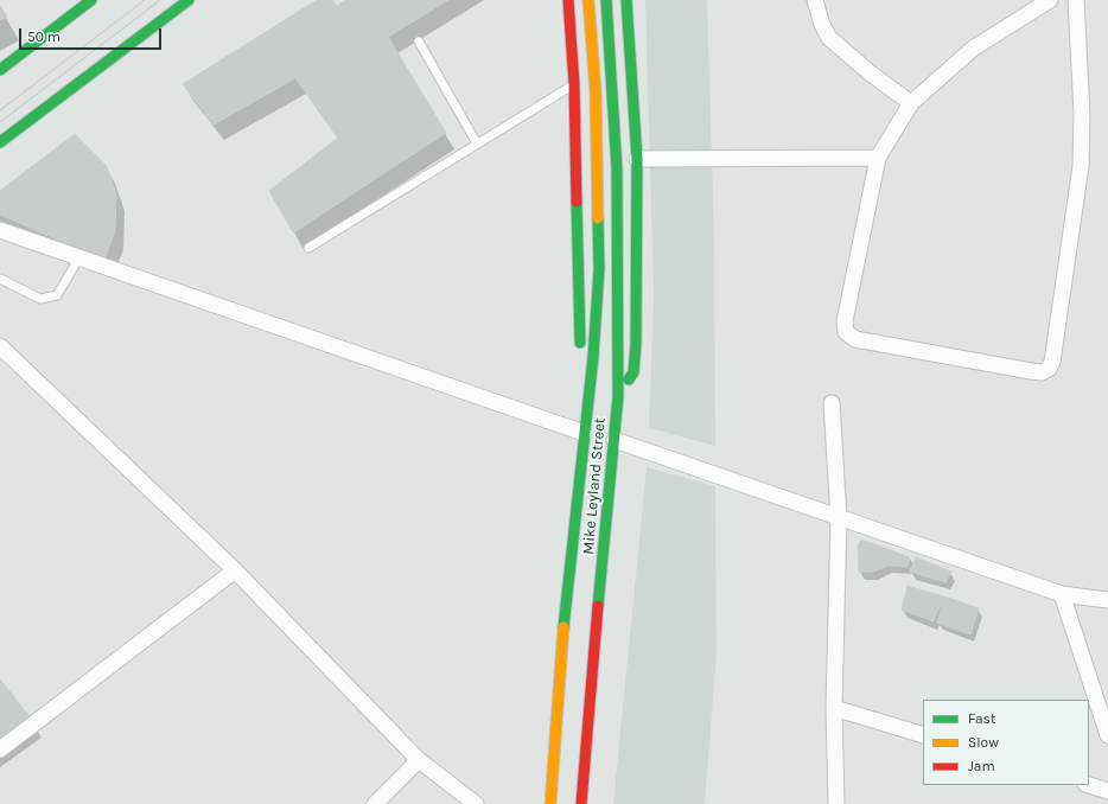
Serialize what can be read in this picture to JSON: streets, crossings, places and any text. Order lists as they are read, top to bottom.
{
  "streets": {
    "main road": ["Mike Leyland Street"]
  },
  "legend": ["Fast", "Slow", "Jam"],
  "scale_bar": "50 m"
}
